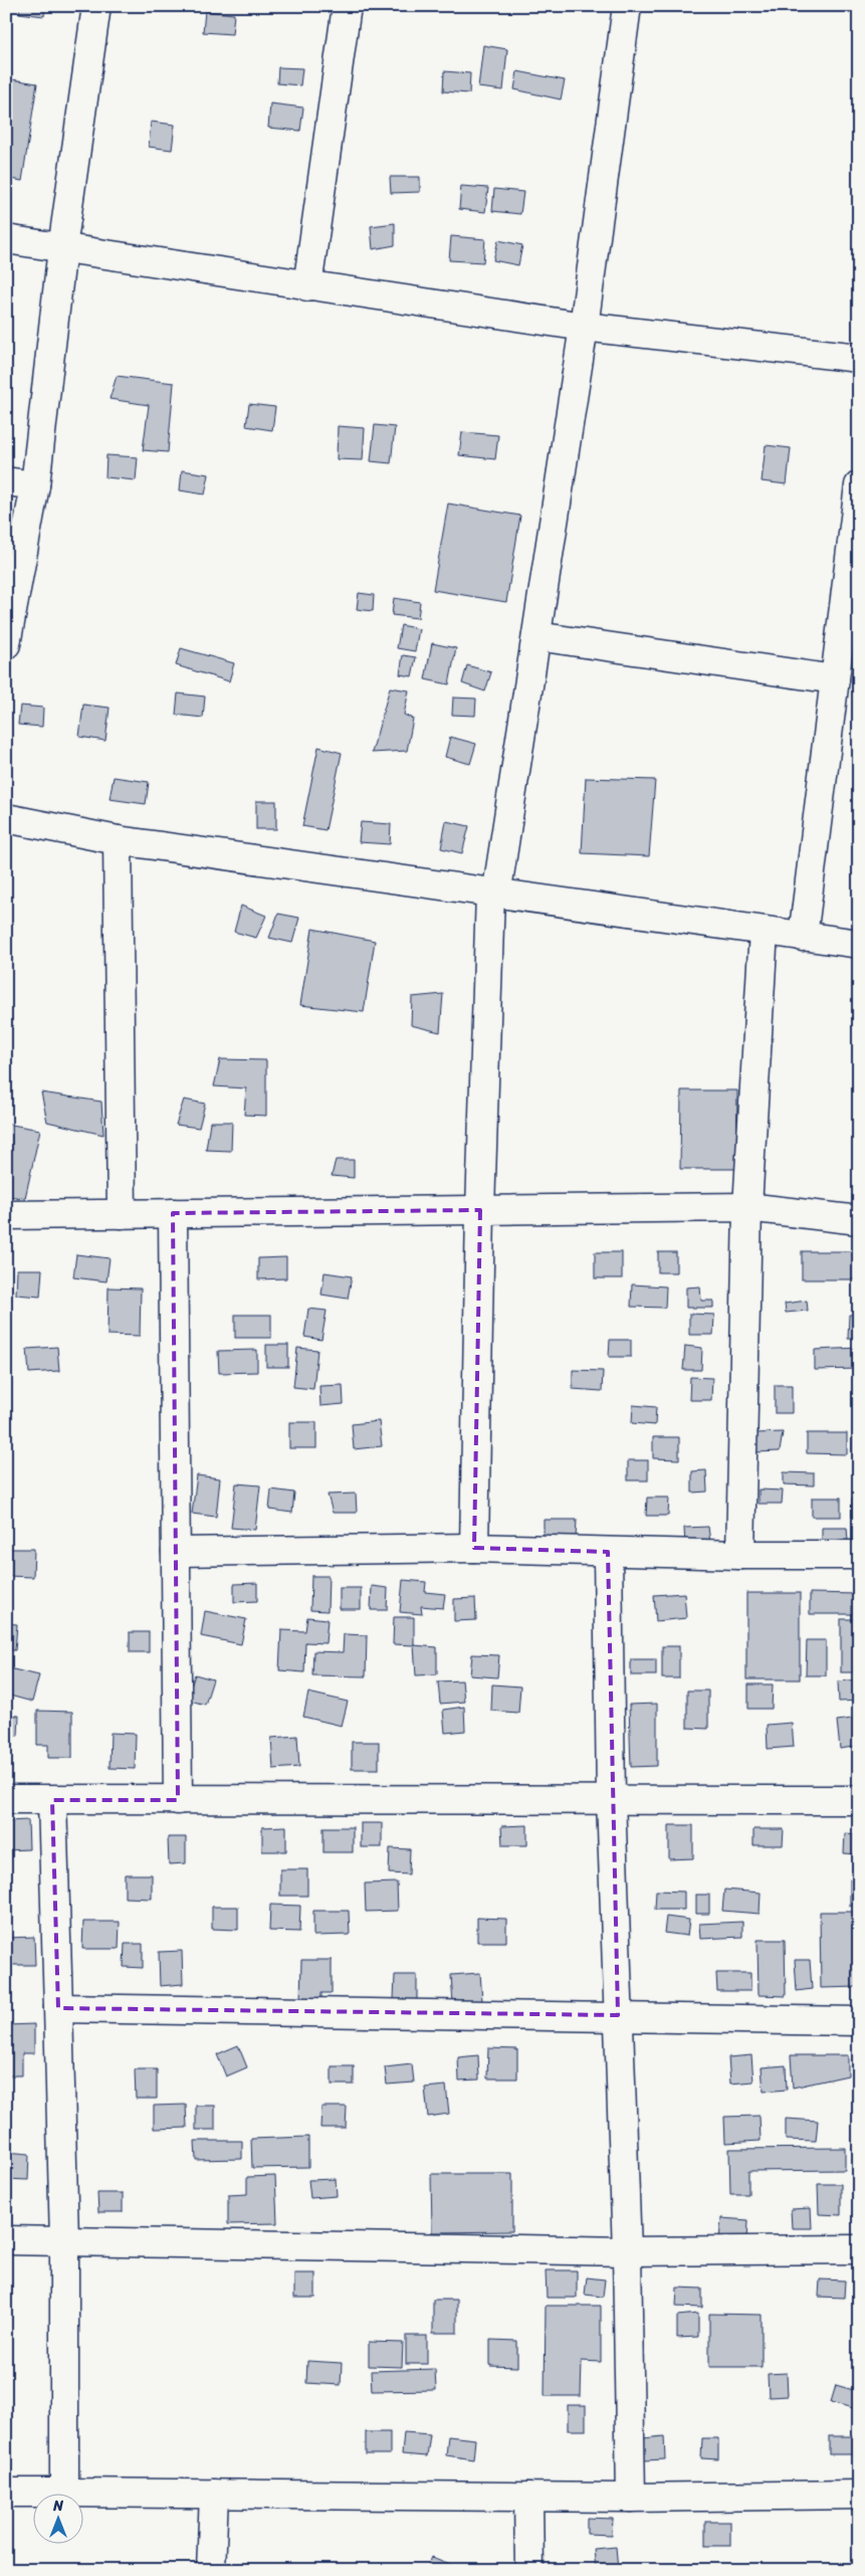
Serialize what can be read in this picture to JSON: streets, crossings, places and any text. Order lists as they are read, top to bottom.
{
  "north": "top"
}
